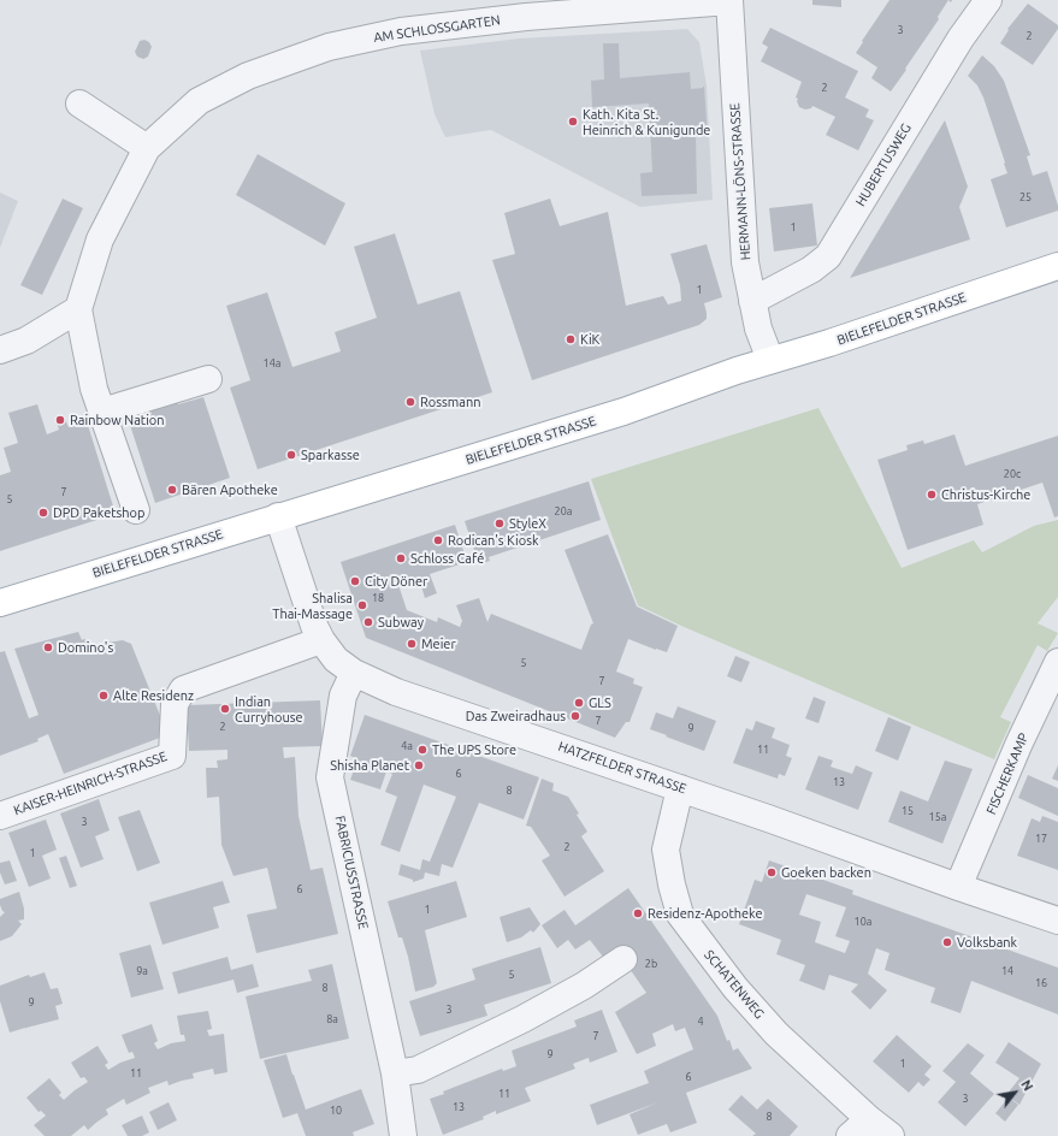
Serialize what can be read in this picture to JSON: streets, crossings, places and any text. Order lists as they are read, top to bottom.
{
  "streets": {
    "main road": ["BIELEFELDER STRASSE"],
    "street": [
      "AM SCHLOSSGARTEN",
      "HUBERTUSWEG",
      "HERMANN-LÖNS-STRASSE",
      "HATZFELDER STRASSE",
      "FISCHERKAMP",
      "KAISER-HEINRICH-STRASSE",
      "FABRICIUSSTRASSE",
      "SCHATENWEG"
    ]
  },
  "crossings": [
    ["AM SCHLOSSGARTEN", "HERMANN-LÖNS-STRASSE"],
    ["HUBERTUSWEG", "HERMANN-LÖNS-STRASSE"],
    ["HERMANN-LÖNS-STRASSE", "BIELEFELDER STRASSE"],
    ["BIELEFELDER STRASSE", "HATZFELDER STRASSE"],
    ["HATZFELDER STRASSE", "FISCHERKAMP"],
    ["HATZFELDER STRASSE", "KAISER-HEINRICH-STRASSE"],
    ["HATZFELDER STRASSE", "FABRICIUSSTRASSE"],
    ["HATZFELDER STRASSE", "SCHATENWEG"]
  ],
  "places": [
    "Kath. Kita St. Heinrich & Kunigunde",
    "KiK",
    "Rossmann",
    "Rainbow Nation",
    "Sparkasse",
    "Bären Apotheke",
    "Christus-Kirche",
    "DPD Paketshop",
    "StyleX",
    "Rodican's Kiosk",
    "Schloss Café",
    "City Döner",
    "Shalisa Thai-Massage",
    "Subway",
    "Meier",
    "Domino's",
    "Alte Residenz",
    "GLS",
    "Indian Curryhouse",
    "Das Zweiradhaus",
    "The UPS Store",
    "Shisha Planet",
    "Goeken backen",
    "Residenz-Apotheke",
    "Volksbank"
  ],
  "house_numbers": [
    "3",
    "2",
    "2",
    "25",
    "1",
    "1",
    "14a",
    "20c",
    "7",
    "5",
    "20a",
    "18",
    "5",
    "7",
    "7",
    "2",
    "9",
    "4a",
    "11",
    "6",
    "13",
    "8",
    "15",
    "15a",
    "3",
    "17",
    "2",
    "1",
    "6",
    "1",
    "10a",
    "2b",
    "9a",
    "14",
    "5",
    "16",
    "8",
    "9",
    "3",
    "8a",
    "4",
    "7",
    "9",
    "1",
    "11",
    "6",
    "11",
    "3",
    "13",
    "10",
    "8"
  ],
  "north": "top right"
}
